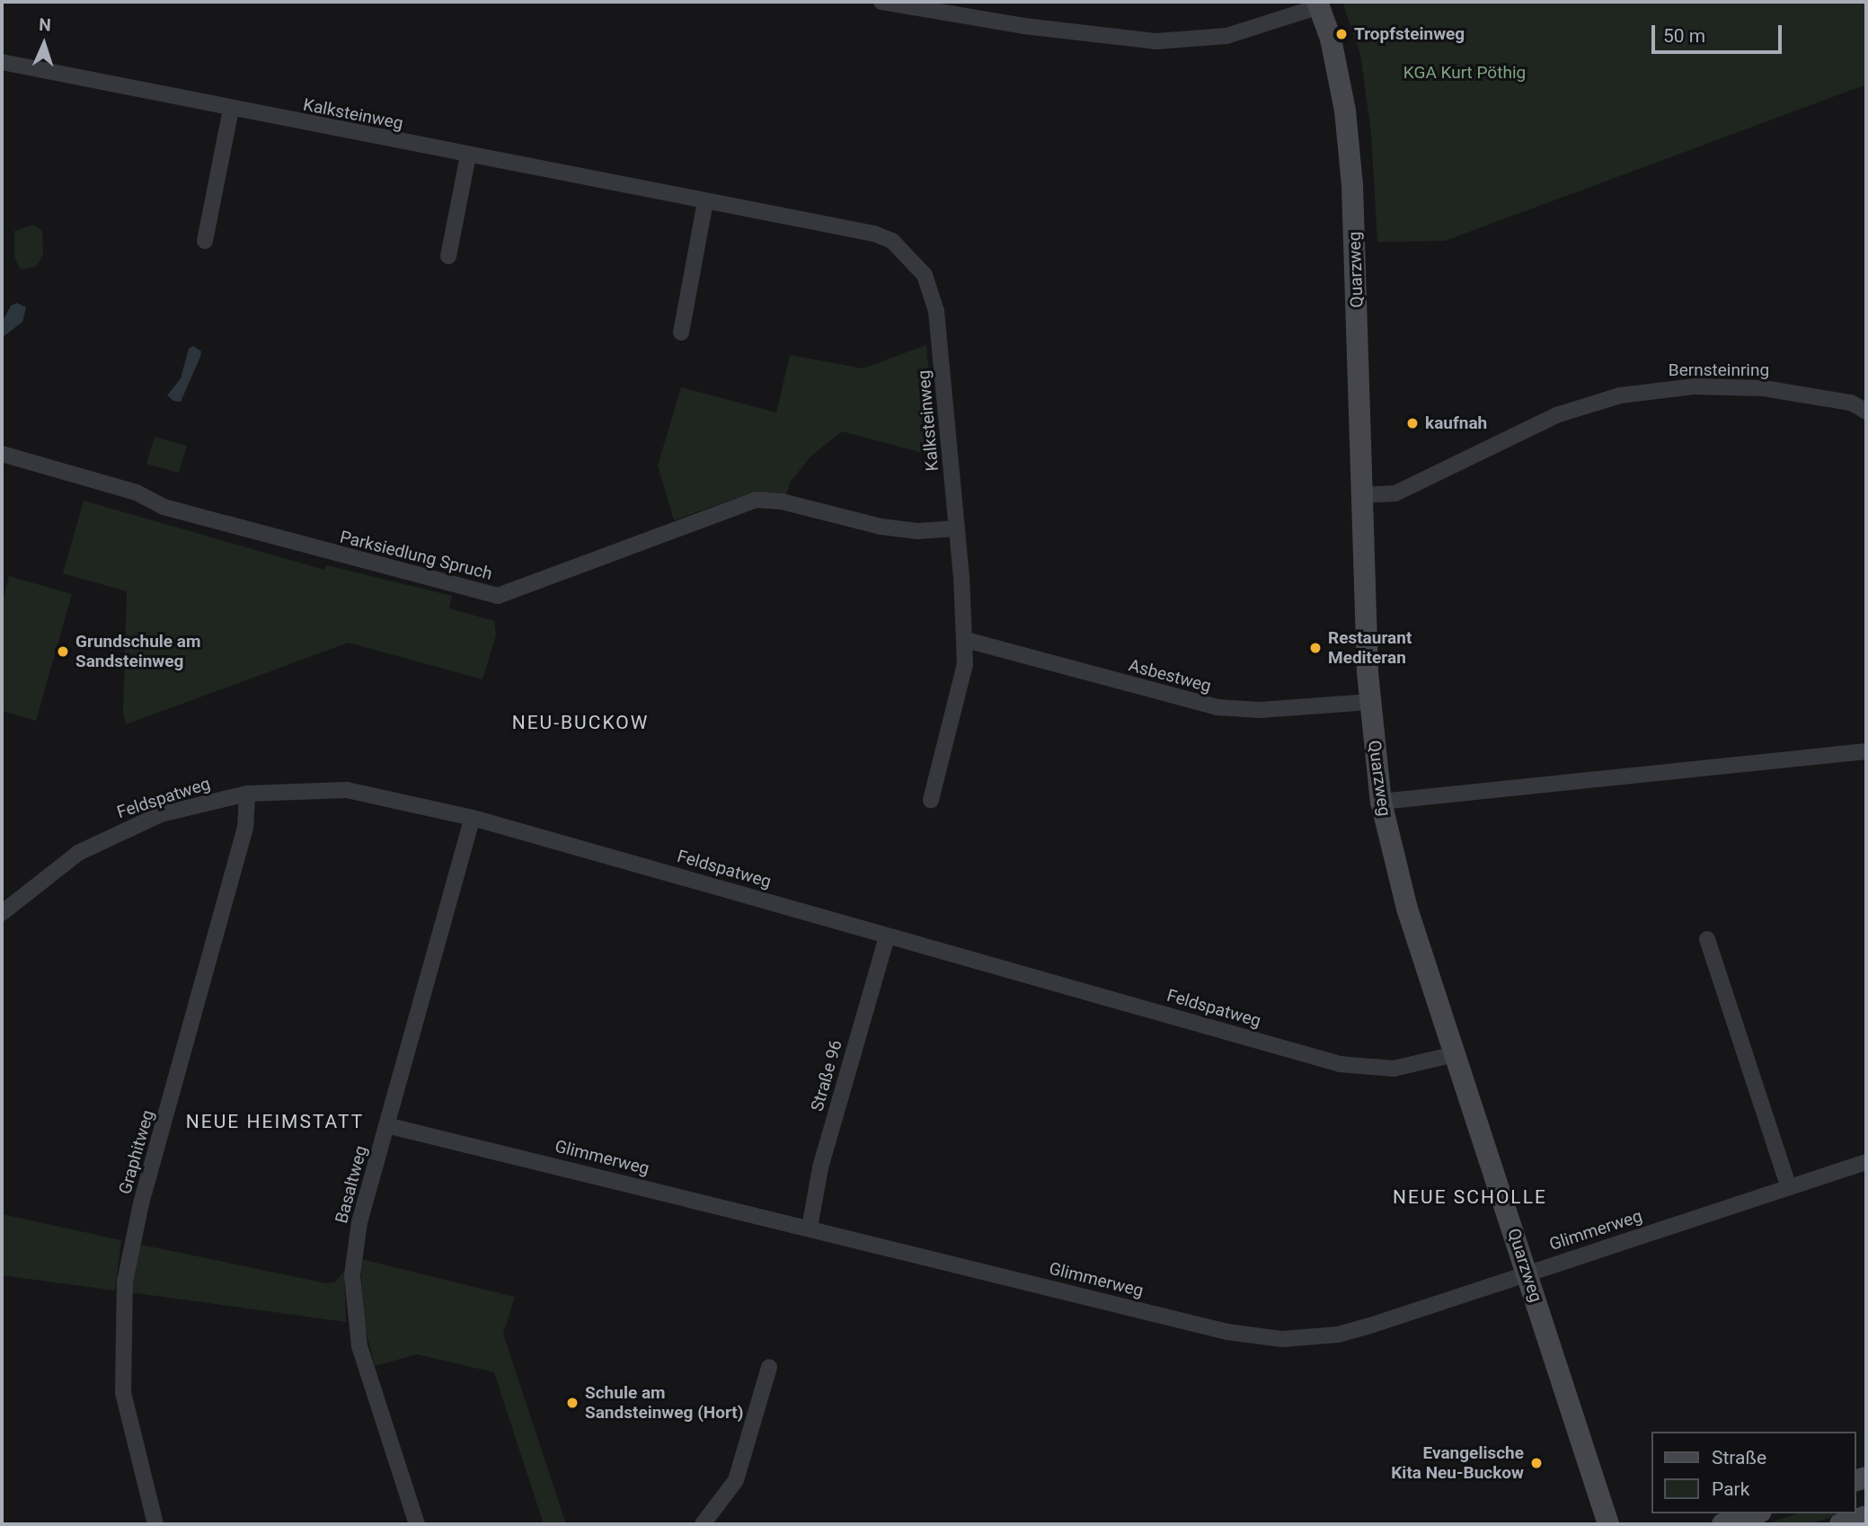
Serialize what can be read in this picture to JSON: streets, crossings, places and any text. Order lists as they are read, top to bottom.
{
  "streets": {
    "street": [
      "Kalksteinweg",
      "Quarzweg",
      "Bernsteinring",
      "Parksiedlung Spruch",
      "Asbestweg",
      "Feldspatweg",
      "Straße 96",
      "Graphitweg",
      "Glimmerweg",
      "Basaltweg"
    ]
  },
  "crossings": [
    ["Kalksteinweg", "Parksiedlung Spruch"],
    ["Kalksteinweg", "Asbestweg"],
    ["Quarzweg", "Bernsteinring"],
    ["Quarzweg", "Asbestweg"],
    ["Quarzweg", "Feldspatweg"],
    ["Quarzweg", "Glimmerweg"],
    ["Feldspatweg", "Straße 96"],
    ["Feldspatweg", "Graphitweg"],
    ["Feldspatweg", "Basaltweg"],
    ["Straße 96", "Glimmerweg"],
    ["Glimmerweg", "Basaltweg"]
  ],
  "districts": ["NEU-BUCKOW", "NEUE HEIMSTATT", "NEUE SCHOLLE"],
  "parks": ["KGA Kurt Pöthig"],
  "places": [
    "Tropfsteinweg",
    "kaufnah",
    "Restaurant Mediteran",
    "Grundschule am Sandsteinweg",
    "Schule am Sandsteinweg (Hort)",
    "Evangelische Kita Neu-Buckow"
  ],
  "legend": ["Straße", "Park"],
  "scale_bar": "50 m",
  "north": "top"
}
